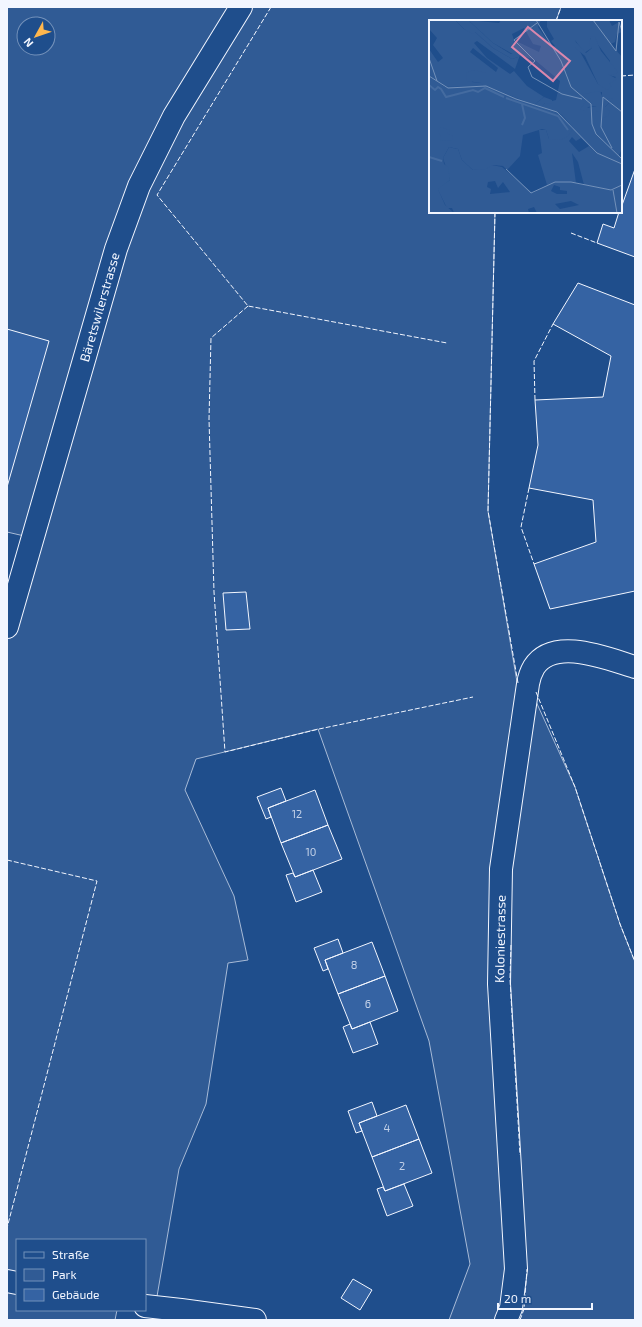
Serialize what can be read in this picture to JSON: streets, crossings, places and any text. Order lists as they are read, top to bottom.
{
  "streets": {
    "street": ["Bäretswilerstrasse", "Koloniestrasse"]
  },
  "house_numbers": [
    "12",
    "10",
    "8",
    "6",
    "4",
    "2"
  ],
  "legend": ["Straße", "Park", "Gebäude"],
  "scale_bar": "20 m",
  "north": "bottom left"
}
